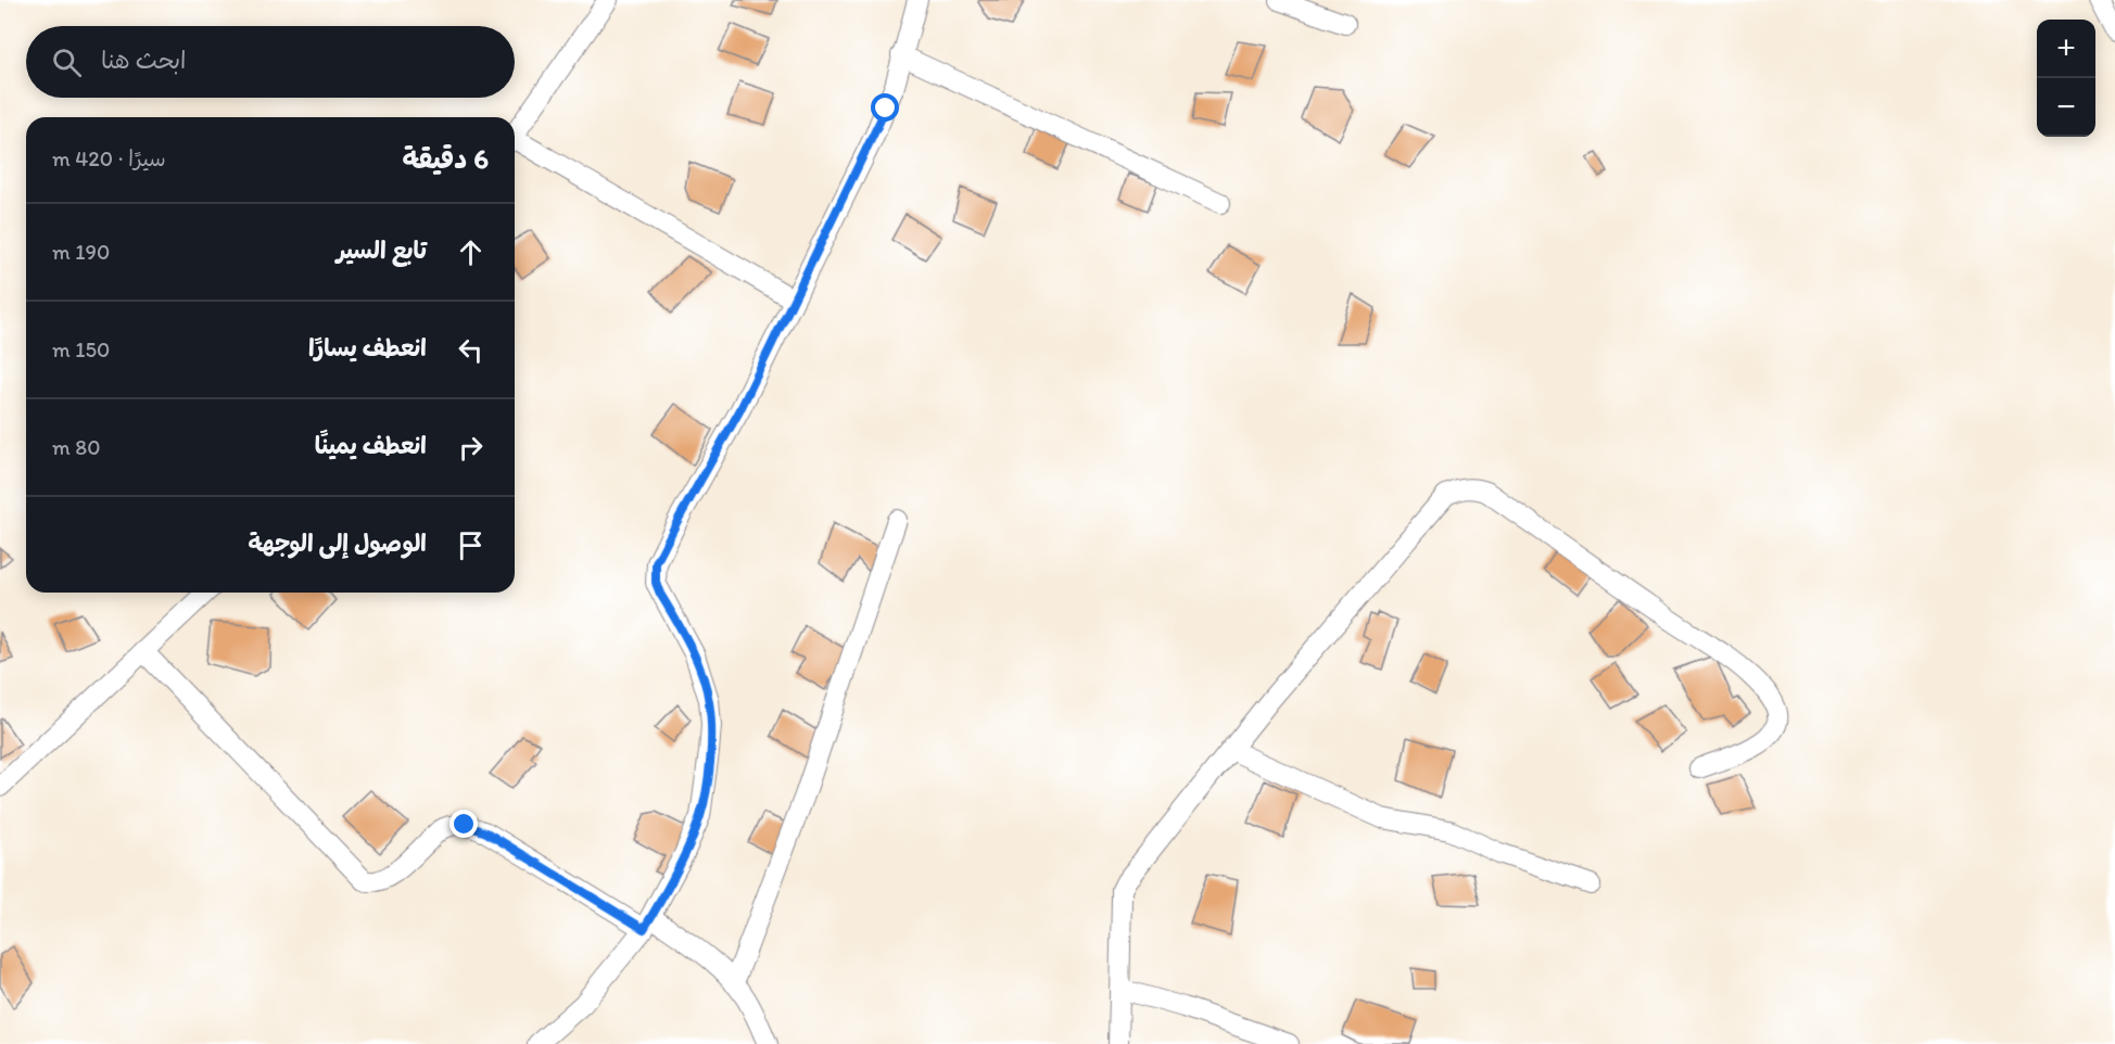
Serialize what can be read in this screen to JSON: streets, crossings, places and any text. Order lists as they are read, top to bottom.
{
  "page": {
    "map_buttons": ["+", "−"],
    "search": "ابحث هنا",
    "heading": ["6 دقيقة", "سيرًا · 420 m"],
    "list": [
      ["تابع السير", "190 m"],
      ["انعطف يسارًا", "150 m"],
      ["انعطف يمينًا", "80 m"],
      "الوصول إلى الوجهة"
    ]
  }
}
